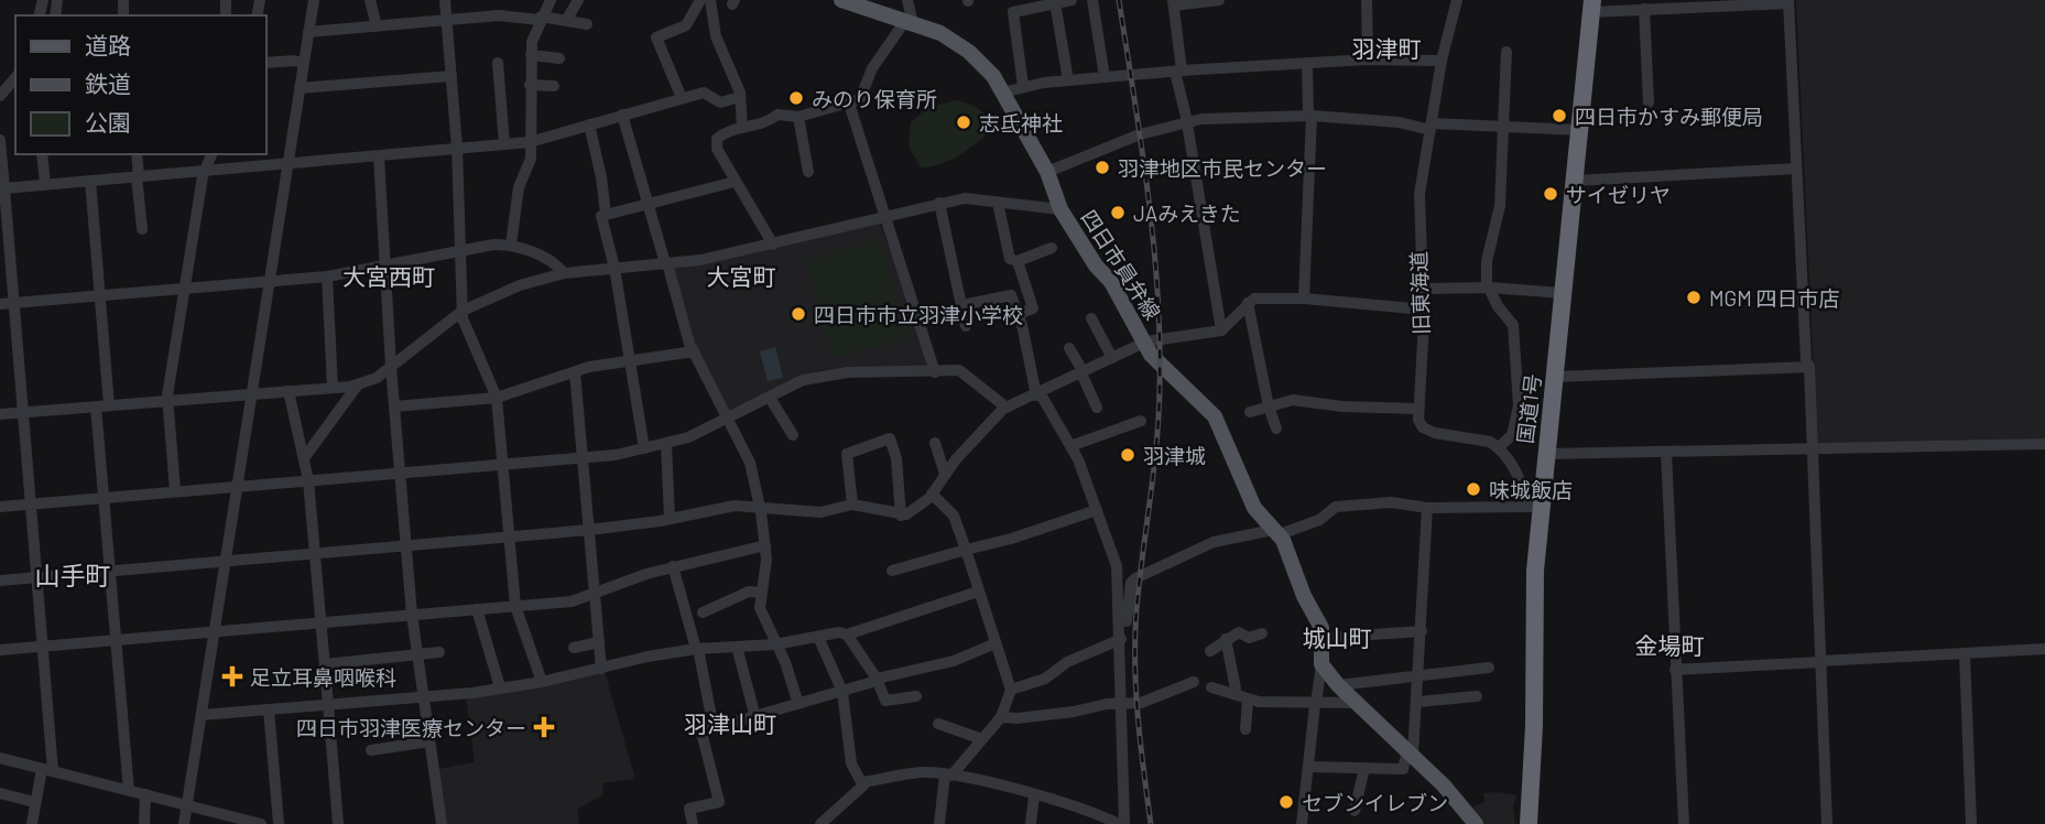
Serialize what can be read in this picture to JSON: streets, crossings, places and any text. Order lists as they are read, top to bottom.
{
  "streets": {
    "highway": ["国道1号"],
    "main road": ["四日市員弁線"],
    "street": ["旧東海道"]
  },
  "districts": [
    "羽津町",
    "大宮西町",
    "大宮町",
    "山手町",
    "城山町",
    "金場町",
    "羽津山町"
  ],
  "places": {
    "other": [
      "みのり保育所",
      "四日市かすみ郵便局",
      "志氐神社",
      "羽津地区市民センター",
      "サイゼリヤ",
      "JAみえきた",
      "MGM 四日市店",
      "四日市市立羽津小学校",
      "羽津城",
      "味城飯店",
      "セブンイレブン"
    ],
    "health": ["足立耳鼻咽喉科", "四日市羽津医療センター"]
  },
  "legend": ["道路", "鉄道", "公園"]
}
